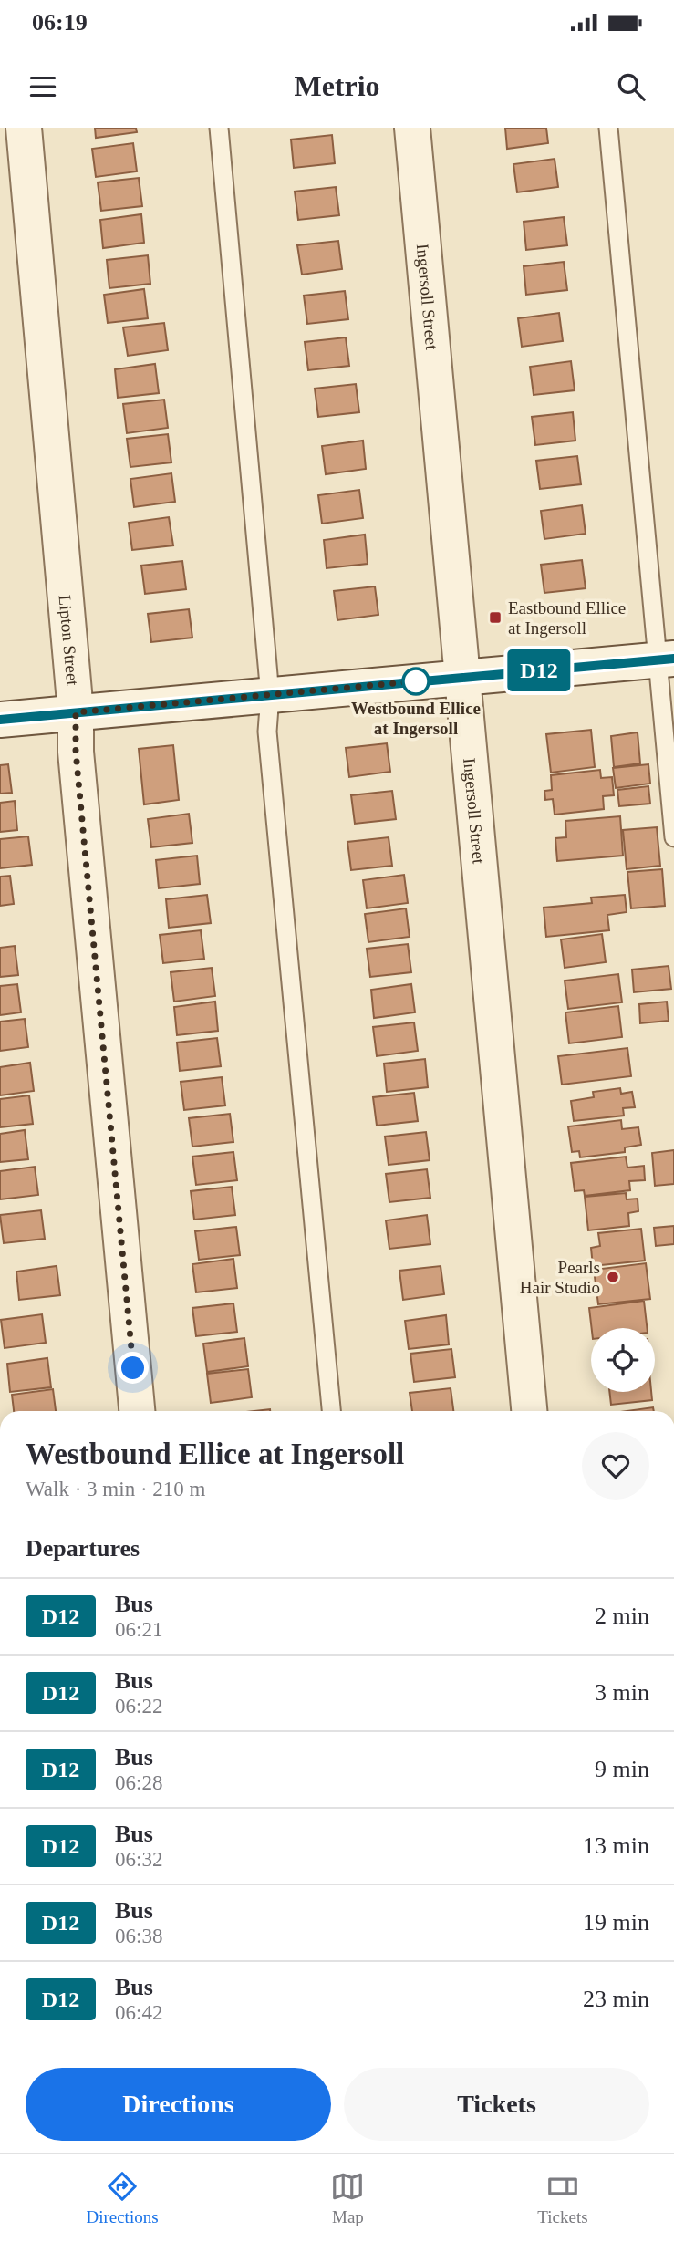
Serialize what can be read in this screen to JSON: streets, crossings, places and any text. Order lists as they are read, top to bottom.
{
  "streets": {
    "street": ["Ingersoll Street", "Lipton Street"]
  },
  "places": {
    "transit": ["Eastbound Ellice at Ingersoll"],
    "other": ["Westbound Ellice at Ingersoll", "Pearls Hair Studio"]
  },
  "lines": ["bus line D12"],
  "page": {
    "status": "06:19",
    "header": "Metrio",
    "on_map": "D12",
    "heading": [
      ["Westbound Ellice at Ingersoll", "Walk · 3 min · 210 m"],
      "Departures"
    ],
    "list": [
      {
        "mark": "D12",
        "name": "Bus",
        "note": "06:21",
        "value": "2 min"
      },
      {
        "mark": "D12",
        "name": "Bus",
        "note": "06:22",
        "value": "3 min"
      },
      {
        "mark": "D12",
        "name": "Bus",
        "note": "06:28",
        "value": "9 min"
      },
      {
        "mark": "D12",
        "name": "Bus",
        "note": "06:32",
        "value": "13 min"
      },
      {
        "mark": "D12",
        "name": "Bus",
        "note": "06:38",
        "value": "19 min"
      },
      {
        "mark": "D12",
        "name": "Bus",
        "note": "06:42",
        "value": "23 min"
      }
    ],
    "buttons": ["Directions", "Tickets"],
    "tabs": ["Directions", "Map", "Tickets"]
  }
}
